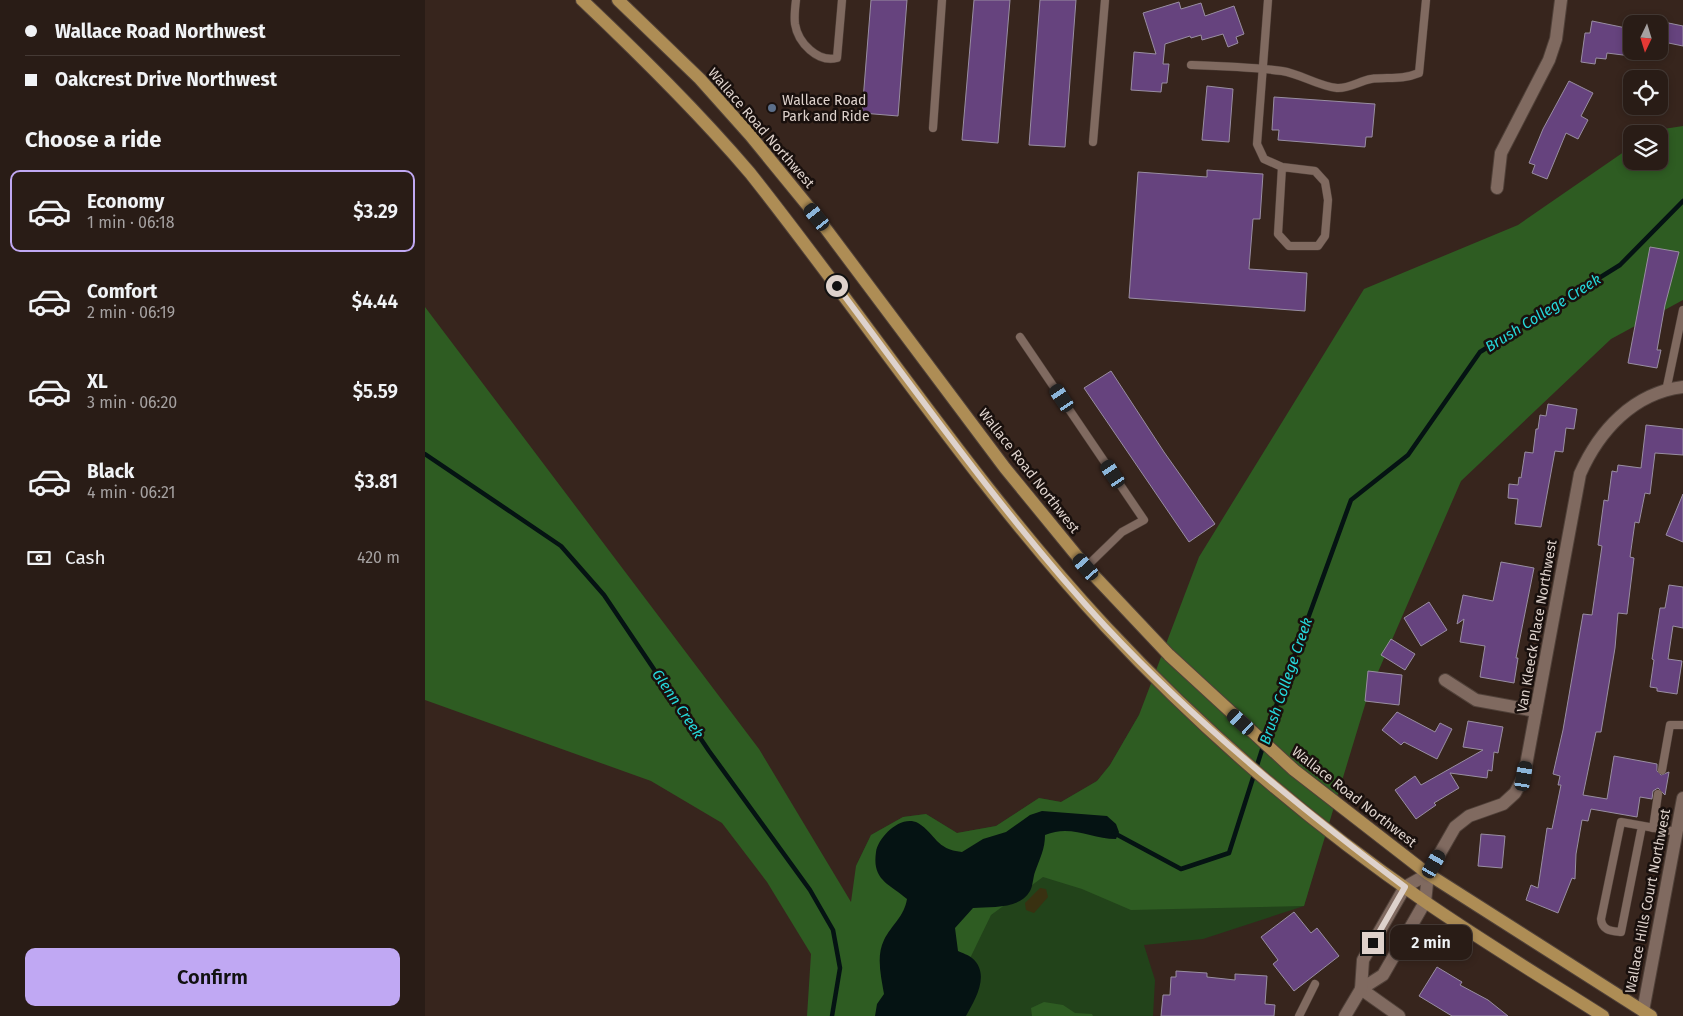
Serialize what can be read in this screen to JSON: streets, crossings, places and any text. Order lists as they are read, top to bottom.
{
  "streets": {
    "main road": ["Wallace Road Northwest"],
    "street": ["Van Kleeck Place Northwest", "Wallace Hills Court Northwest"]
  },
  "crossings": [
    ["Wallace Road Northwest", "Van Kleeck Place Northwest"],
    ["Wallace Road Northwest", "Wallace Hills Court Northwest"]
  ],
  "water": ["Brush College Creek", "Glenn Creek"],
  "places": ["Wallace Road Park and Ride"],
  "north": "bottom",
  "page": {
    "banner": ["Wallace Road Northwest", "Oakcrest Drive Northwest"],
    "heading": "Choose a ride",
    "list": [
      {
        "name": "Economy",
        "note": "1 min · 06:18",
        "value": "$3.29"
      },
      {
        "name": "Comfort",
        "note": "2 min · 06:19",
        "value": "$4.44"
      },
      {
        "name": "XL",
        "note": "3 min · 06:20",
        "value": "$5.59"
      },
      {
        "name": "Black",
        "note": "4 min · 06:21",
        "value": "$3.81"
      }
    ],
    "pay": ["Cash", "420 m"],
    "bubble": "2 min",
    "buttons": "Confirm"
  }
}
